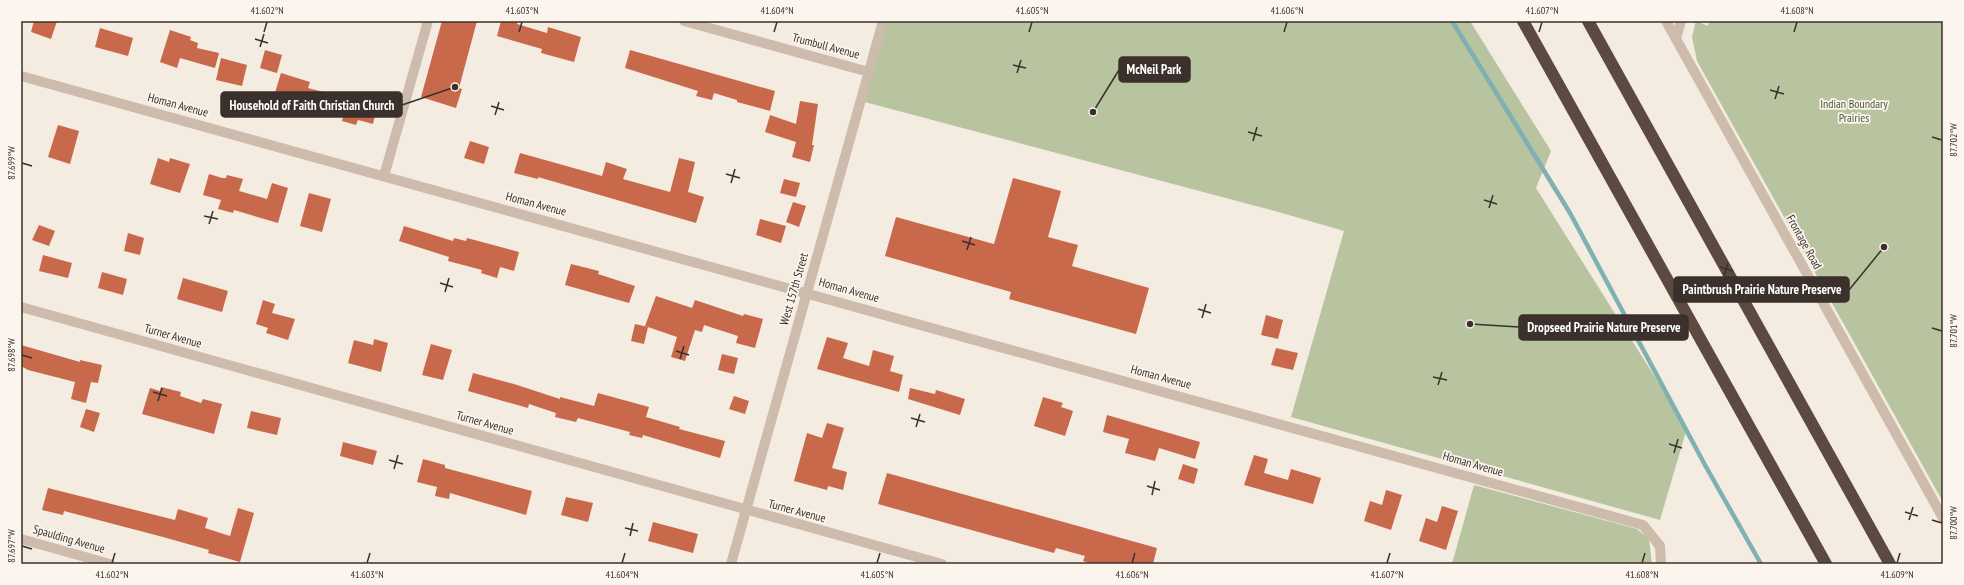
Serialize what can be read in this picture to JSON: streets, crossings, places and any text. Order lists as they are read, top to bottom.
{
  "streets": {
    "street": [
      "Trumbull Avenue",
      "Homan Avenue",
      "Frontage Road",
      "West 157th Street",
      "Turner Avenue",
      "Spaulding Avenue"
    ]
  },
  "crossings": [
    ["Trumbull Avenue", "West 157th Street"],
    ["Homan Avenue", "West 157th Street"],
    ["West 157th Street", "Turner Avenue"]
  ],
  "parks": ["Indian Boundary Prairies"],
  "places": [
    "Household of Faith Christian Church",
    "McNeil Park",
    "Paintbrush Prairie Nature Preserve",
    "Dropseed Prairie Nature Preserve"
  ],
  "coordinates": [
    "41.602°N",
    "41.603°N",
    "41.604°N",
    "41.605°N",
    "41.606°N",
    "41.607°N",
    "41.608°N",
    "87.702°W",
    "87.699°W",
    "87.701°W",
    "87.698°W",
    "87.700°W",
    "87.697°W",
    "41.609°N"
  ]
}
